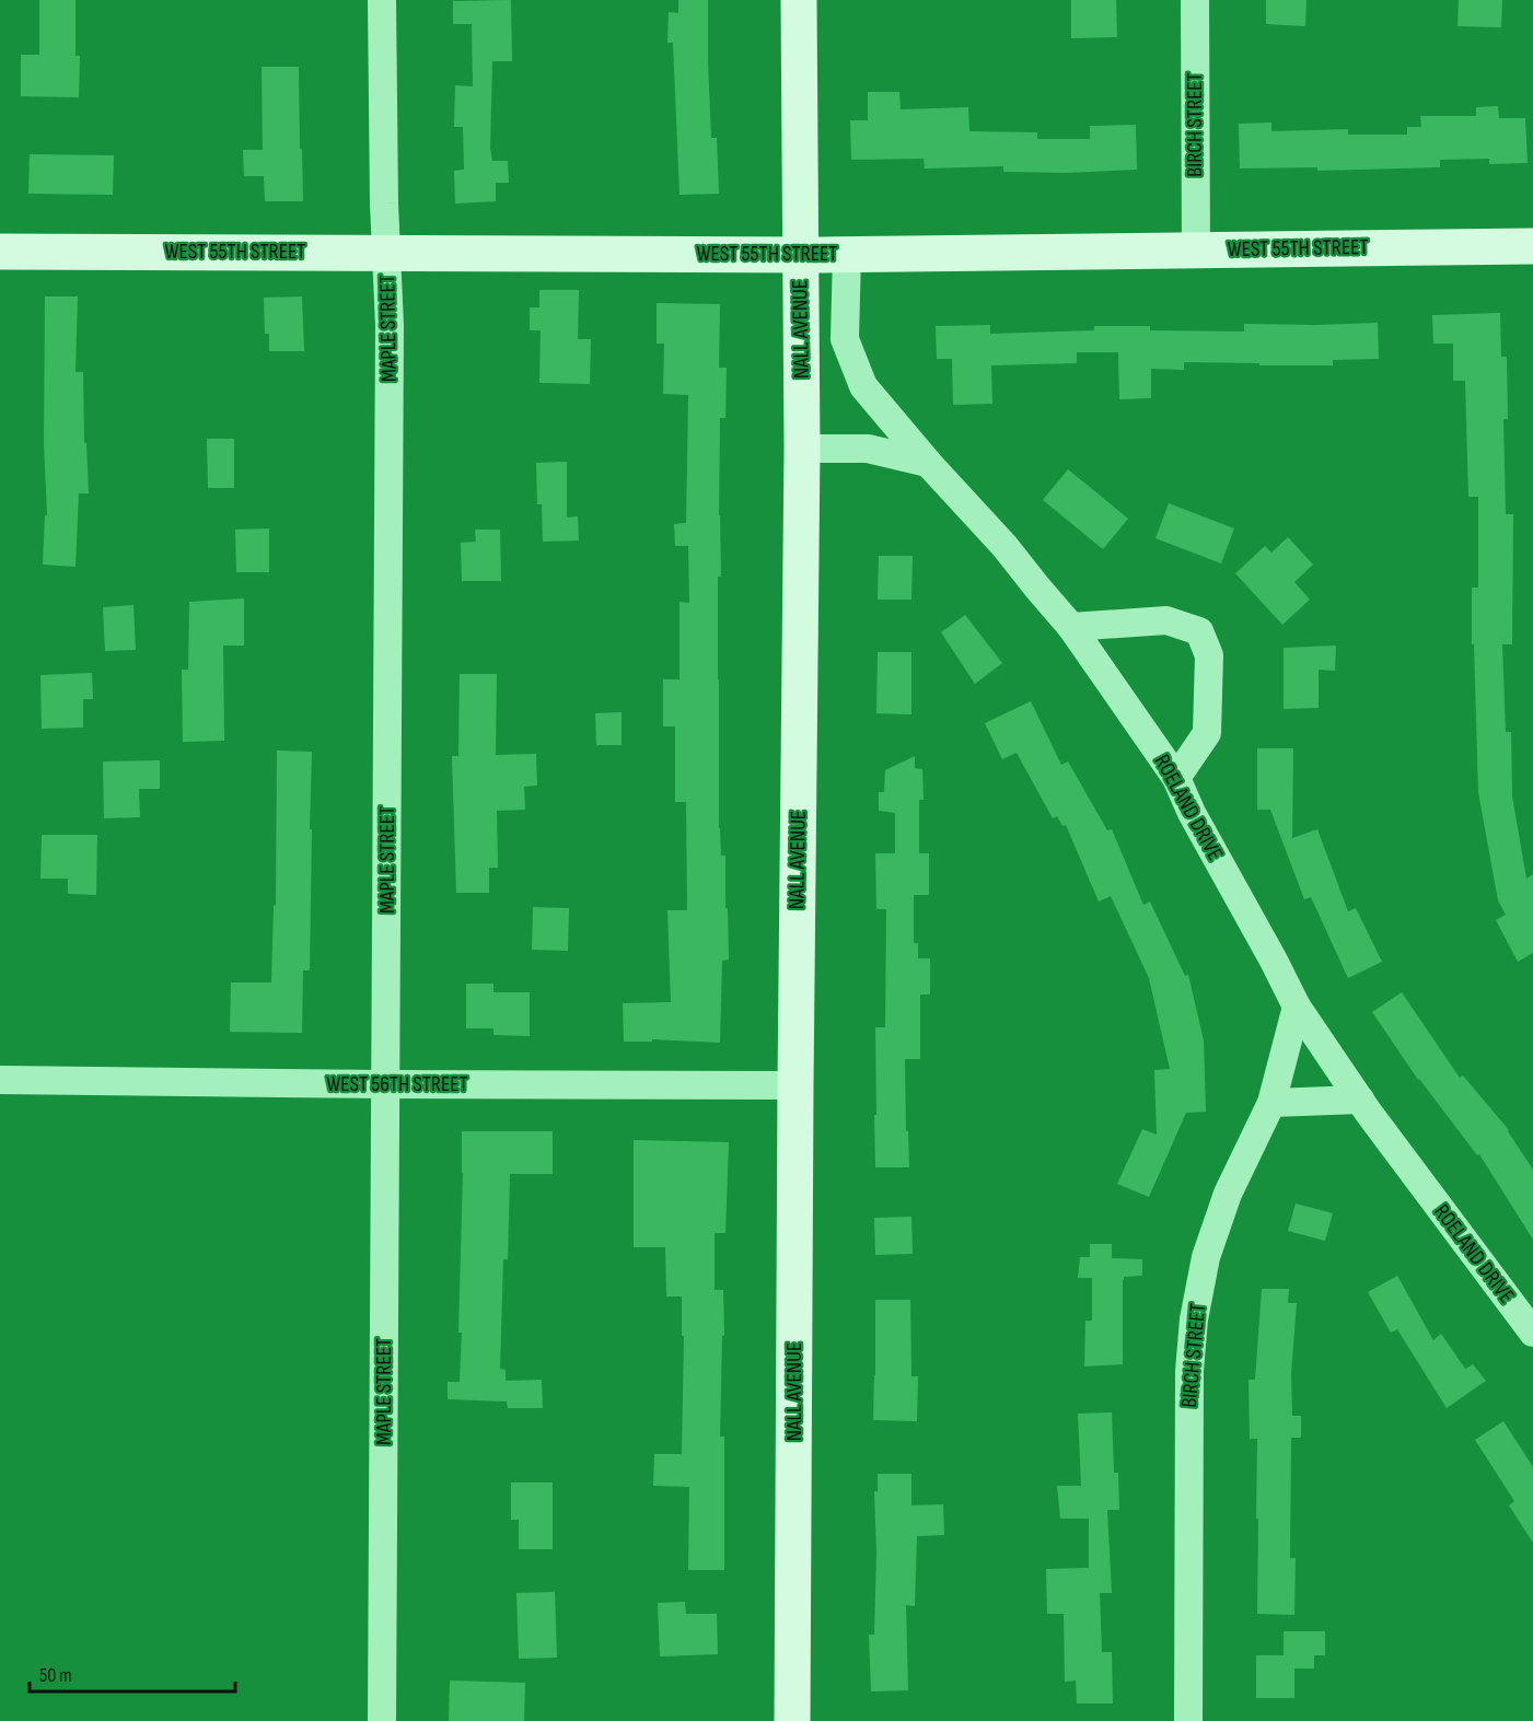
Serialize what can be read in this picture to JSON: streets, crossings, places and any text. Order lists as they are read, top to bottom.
{
  "streets": {
    "street": [
      "BIRCH STREET",
      "WEST 55TH STREET",
      "MAPLE STREET",
      "NALL AVENUE",
      "ROELAND DRIVE",
      "WEST 56TH STREET"
    ]
  },
  "crossings": [
    ["BIRCH STREET", "WEST 55TH STREET"],
    ["BIRCH STREET", "ROELAND DRIVE"],
    ["WEST 55TH STREET", "MAPLE STREET"],
    ["WEST 55TH STREET", "NALL AVENUE"],
    ["WEST 55TH STREET", "ROELAND DRIVE"],
    ["MAPLE STREET", "WEST 56TH STREET"],
    ["NALL AVENUE", "WEST 56TH STREET"]
  ],
  "scale_bar": "50 m"
}
